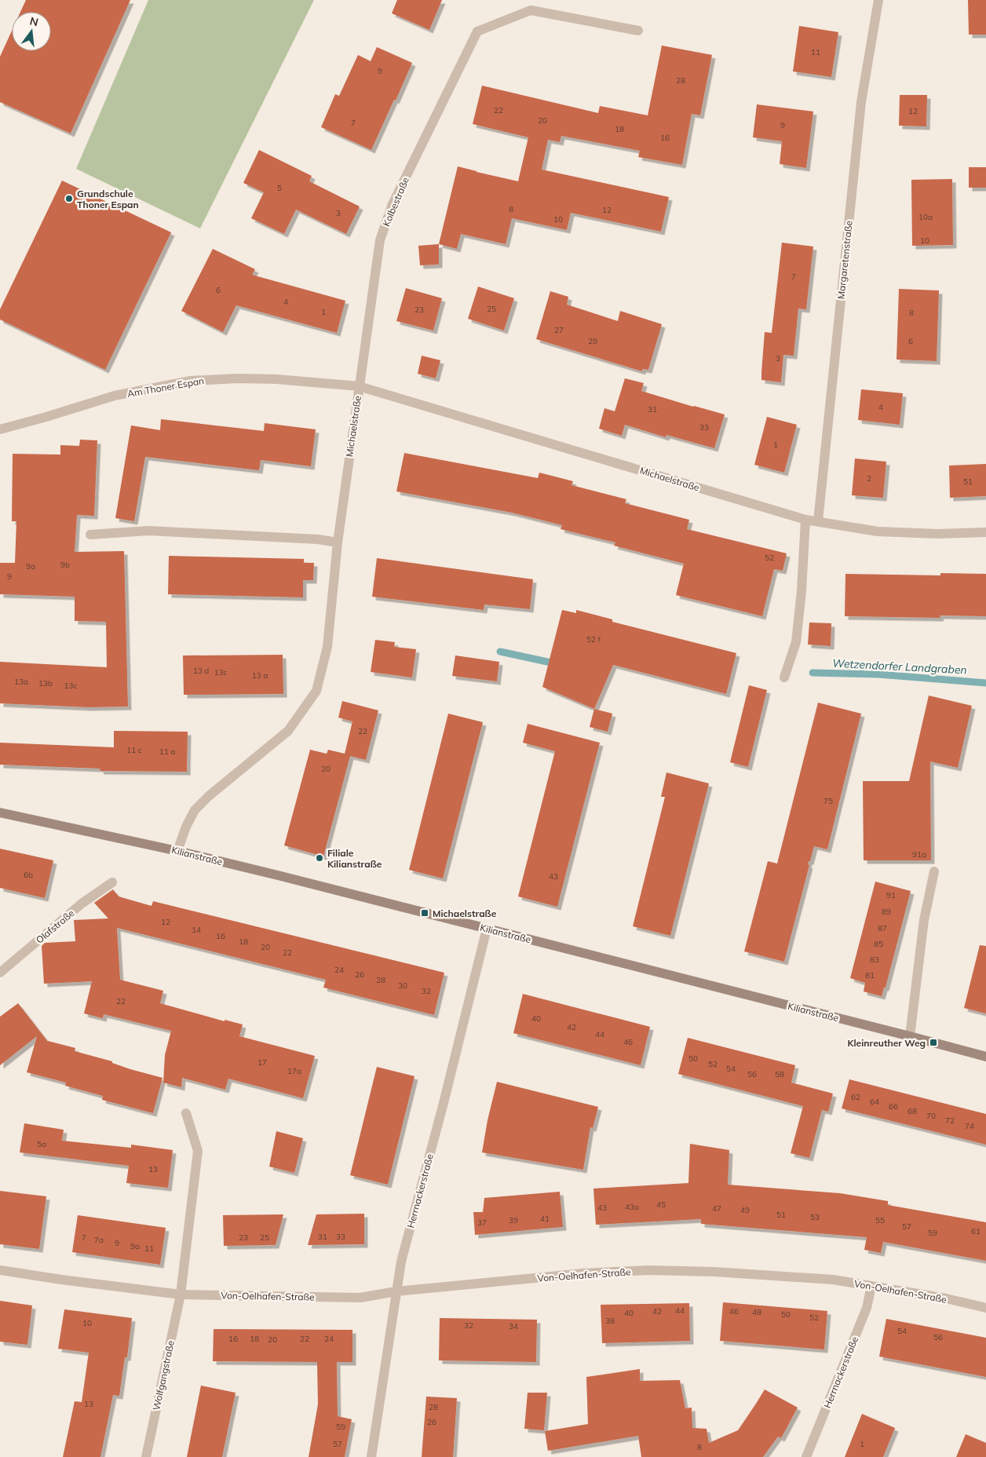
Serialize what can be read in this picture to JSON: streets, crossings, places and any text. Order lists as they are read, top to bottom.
{
  "streets": {
    "main road": ["Kilianstraße"],
    "street": [
      "Kolbestraße",
      "Margaretenstraße",
      "Am Thoner Espan",
      "Michaelstraße",
      "Olafstraße",
      "Herrnackerstraße",
      "Von-Oelhafen-Straße",
      "Wolfgangstraße"
    ]
  },
  "crossings": [
    ["Kolbestraße", "Am Thoner Espan"],
    ["Kolbestraße", "Michaelstraße"],
    ["Margaretenstraße", "Michaelstraße"],
    ["Am Thoner Espan", "Michaelstraße"],
    ["Michaelstraße", "Kilianstraße"],
    ["Kilianstraße", "Herrnackerstraße"],
    ["Herrnackerstraße", "Von-Oelhafen-Straße"],
    ["Von-Oelhafen-Straße", "Wolfgangstraße"]
  ],
  "water": ["Wetzendorfer Landgraben"],
  "places": {
    "other": ["Grundschule Thoner Espan", "Filiale Kilianstraße"],
    "transit": ["Michaelstraße", "Kleinreuther Weg"]
  },
  "house_numbers": [
    "11",
    "9",
    "28",
    "22",
    "12",
    "20",
    "7",
    "9",
    "18",
    "16",
    "5",
    "8",
    "12",
    "3",
    "10a",
    "10",
    "10",
    "7",
    "6",
    "4",
    "25",
    "23",
    "1",
    "8",
    "27",
    "29",
    "6",
    "3",
    "4",
    "31",
    "33",
    "1",
    "2",
    "51",
    "52",
    "9b",
    "9a",
    "9",
    "52 f",
    "13 d",
    "13c",
    "13 a",
    "13a",
    "13b",
    "13c",
    "22",
    "11 c",
    "11 a",
    "20",
    "75",
    "91a",
    "6b",
    "43",
    "91",
    "89",
    "12",
    "87",
    "14",
    "16",
    "18",
    "85",
    "20",
    "22",
    "83",
    "24",
    "26",
    "81",
    "28",
    "30",
    "32",
    "22",
    "40",
    "42",
    "44",
    "46",
    "50",
    "17",
    "52",
    "54",
    "17a",
    "56",
    "58",
    "62",
    "64",
    "66",
    "68",
    "70",
    "72",
    "74",
    "5a",
    "13",
    "45",
    "43a",
    "43",
    "47",
    "49",
    "51",
    "53",
    "41",
    "39",
    "55",
    "37",
    "57",
    "61",
    "59",
    "31",
    "33",
    "7",
    "23",
    "25",
    "7a",
    "9",
    "9a",
    "11",
    "44",
    "42",
    "46",
    "48",
    "40",
    "50",
    "52",
    "38",
    "10",
    "32",
    "34",
    "54",
    "56",
    "16",
    "18",
    "22",
    "24",
    "20",
    "13",
    "28",
    "26",
    "59",
    "57",
    "1",
    "8"
  ],
  "north": "top"
}
